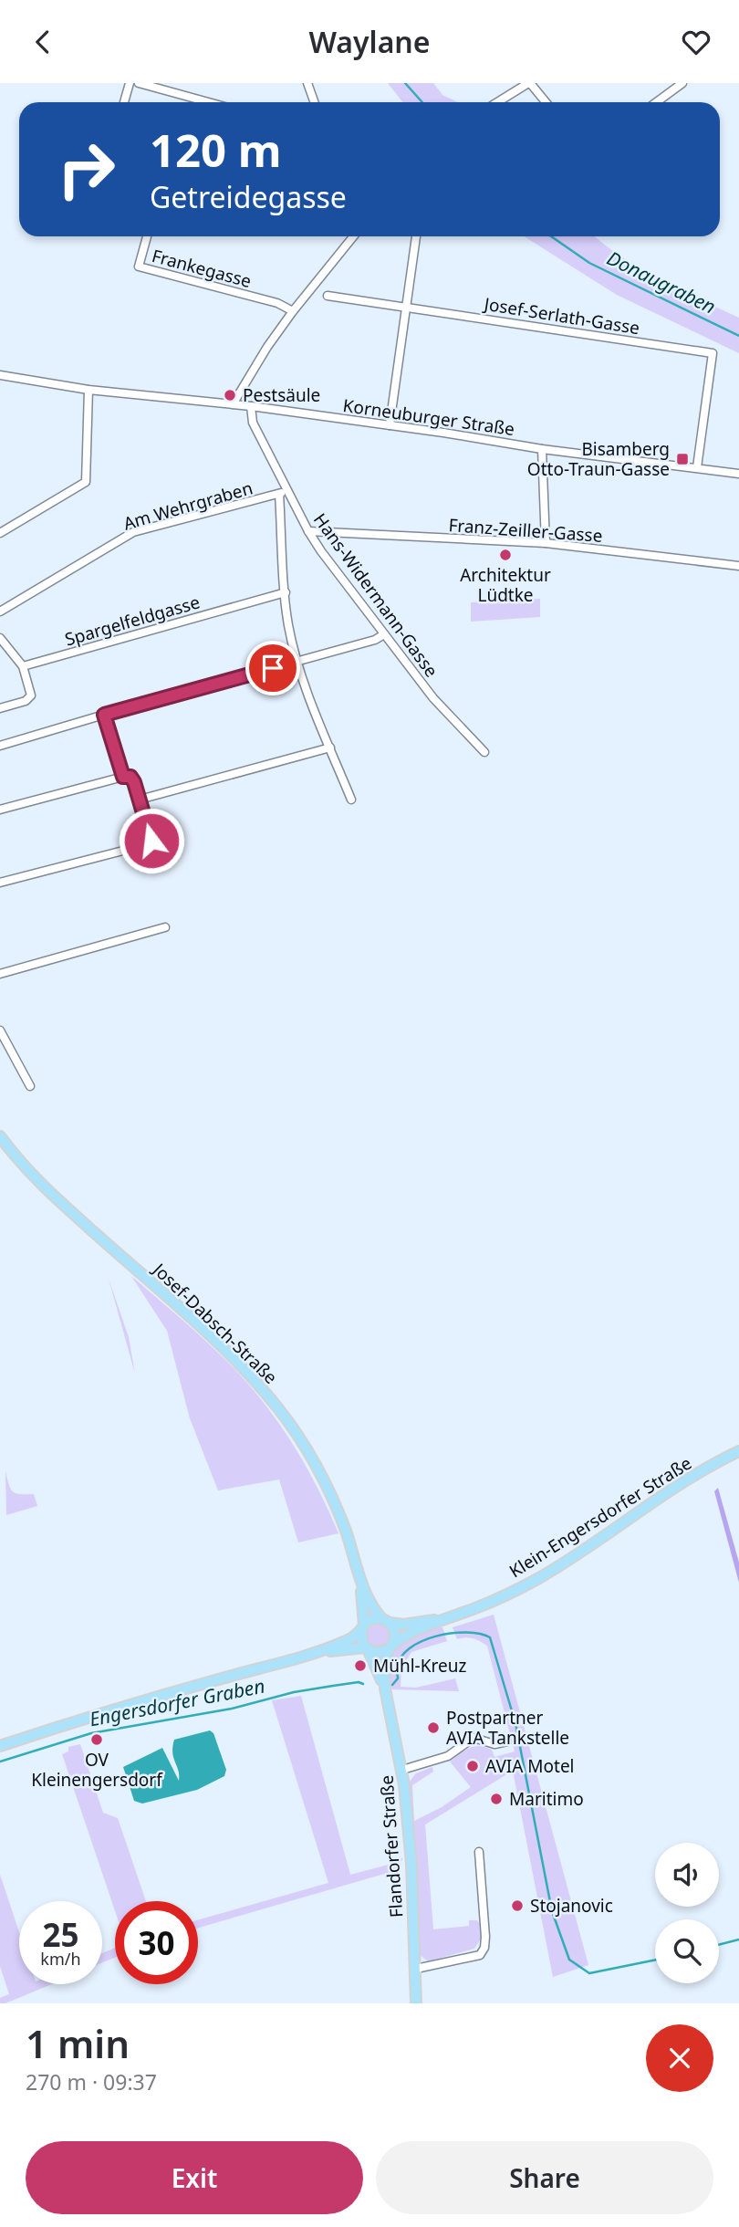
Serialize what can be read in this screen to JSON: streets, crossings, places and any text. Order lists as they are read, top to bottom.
{
  "streets": {
    "main road": ["Josef-Dabsch-Straße", "Klein-Engersdorfer Straße", "Flandorfer Straße"],
    "street": [
      "Frankegasse",
      "Josef-Serlath-Gasse",
      "Korneuburger Straße",
      "Am Wehrgraben",
      "Franz-Zeiller-Gasse",
      "Hans-Widermann-Gasse",
      "Spargelfeldgasse"
    ]
  },
  "crossings": [
    ["Josef-Serlath-Gasse", "Korneuburger Straße"],
    ["Korneuburger Straße", "Hans-Widermann-Gasse"],
    ["Am Wehrgraben", "Hans-Widermann-Gasse"],
    ["Franz-Zeiller-Gasse", "Hans-Widermann-Gasse"],
    ["Josef-Dabsch-Straße", "Klein-Engersdorfer Straße"],
    ["Josef-Dabsch-Straße", "Flandorfer Straße"],
    ["Klein-Engersdorfer Straße", "Flandorfer Straße"]
  ],
  "water": ["Donaugraben", "Engersdorfer Graben"],
  "places": {
    "other": [
      "Pestsäule",
      "Architektur Lüdtke",
      "Mühl-Kreuz",
      "Postpartner AVIA Tankstelle",
      "OV Kleinengersdorf",
      "AVIA Motel",
      "Maritimo",
      "Stojanovic"
    ],
    "transit": ["Bisamberg Otto-Traun-Gasse"]
  },
  "page": {
    "header": "Waylane",
    "turn": ["120 m", "Getreidegasse"],
    "speed": "25 km/h",
    "limit": "30",
    "heading": ["1 min", "270 m · 09:37"],
    "buttons": ["Exit", "Share"]
  }
}
